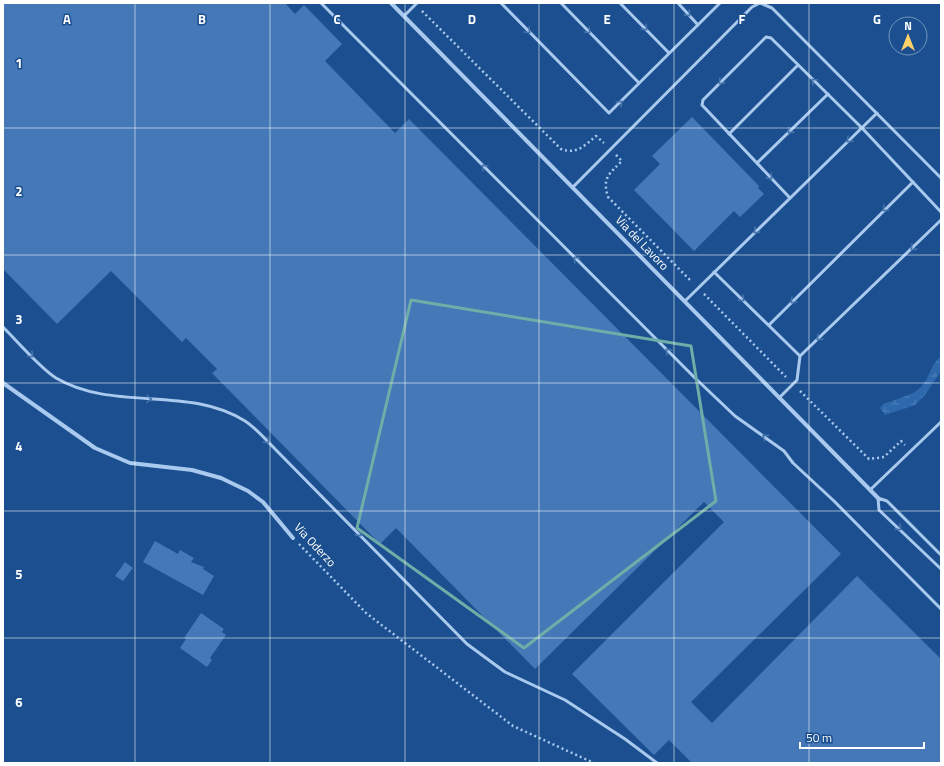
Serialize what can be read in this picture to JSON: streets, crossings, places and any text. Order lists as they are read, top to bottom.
{
  "streets": {
    "street": ["Via del Lavoro", "Via Oderzo"]
  },
  "scale_bar": "50 m",
  "north": "top",
  "grid": {
    "columns": [
      "A",
      "B",
      "C",
      "D",
      "E",
      "F",
      "G"
    ],
    "rows": [
      "1",
      "2",
      "3",
      "4",
      "5",
      "6"
    ]
  }
}
